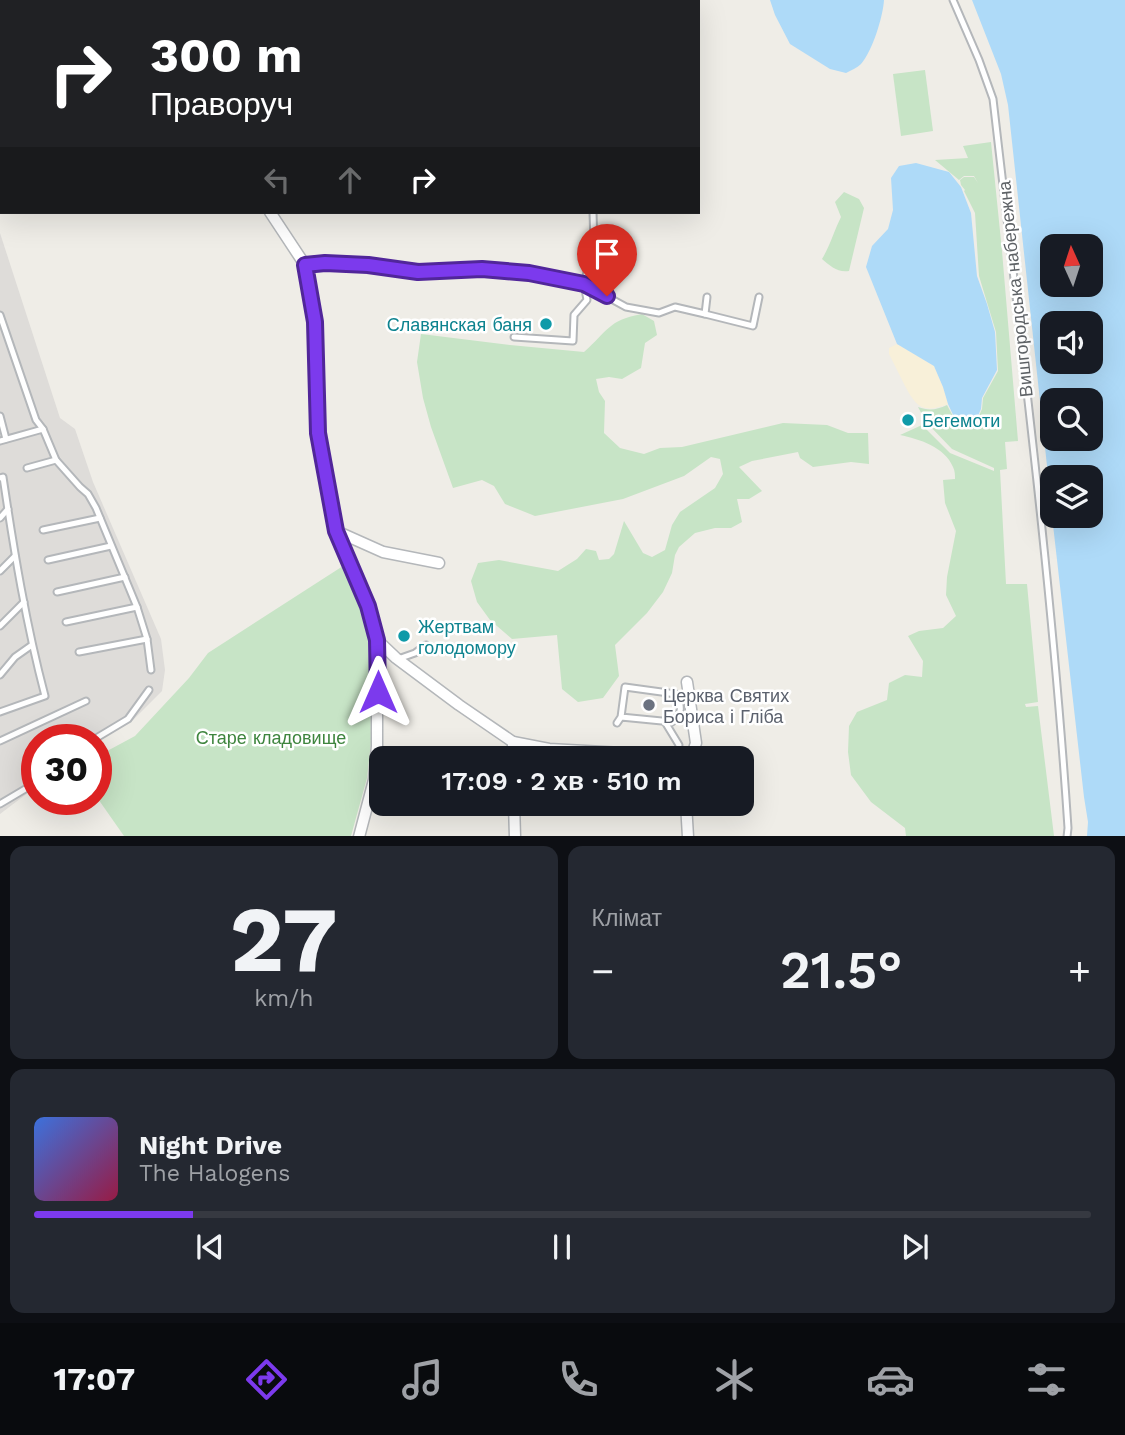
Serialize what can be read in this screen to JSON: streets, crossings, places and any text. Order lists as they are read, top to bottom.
{
  "streets": {
    "lane": ["Вишгородська набережна"]
  },
  "parks": ["Старе кладовище"],
  "places": [
    "Славянская баня",
    "Бегемоти",
    "Жертвам голодомору",
    "Церква Святих Бориса і Гліба"
  ],
  "north": "top",
  "page": {
    "turn": ["300 m", "Праворуч"],
    "limit": "30",
    "trip": "17:09 · 2 хв · 510 m",
    "tile": [
      ["27", "km/h"],
      "Клімат"
    ],
    "heat": ["−", "21.5°", "+"],
    "song": ["Night Drive", "The Halogens"],
    "tabs": "17:07"
  }
}
